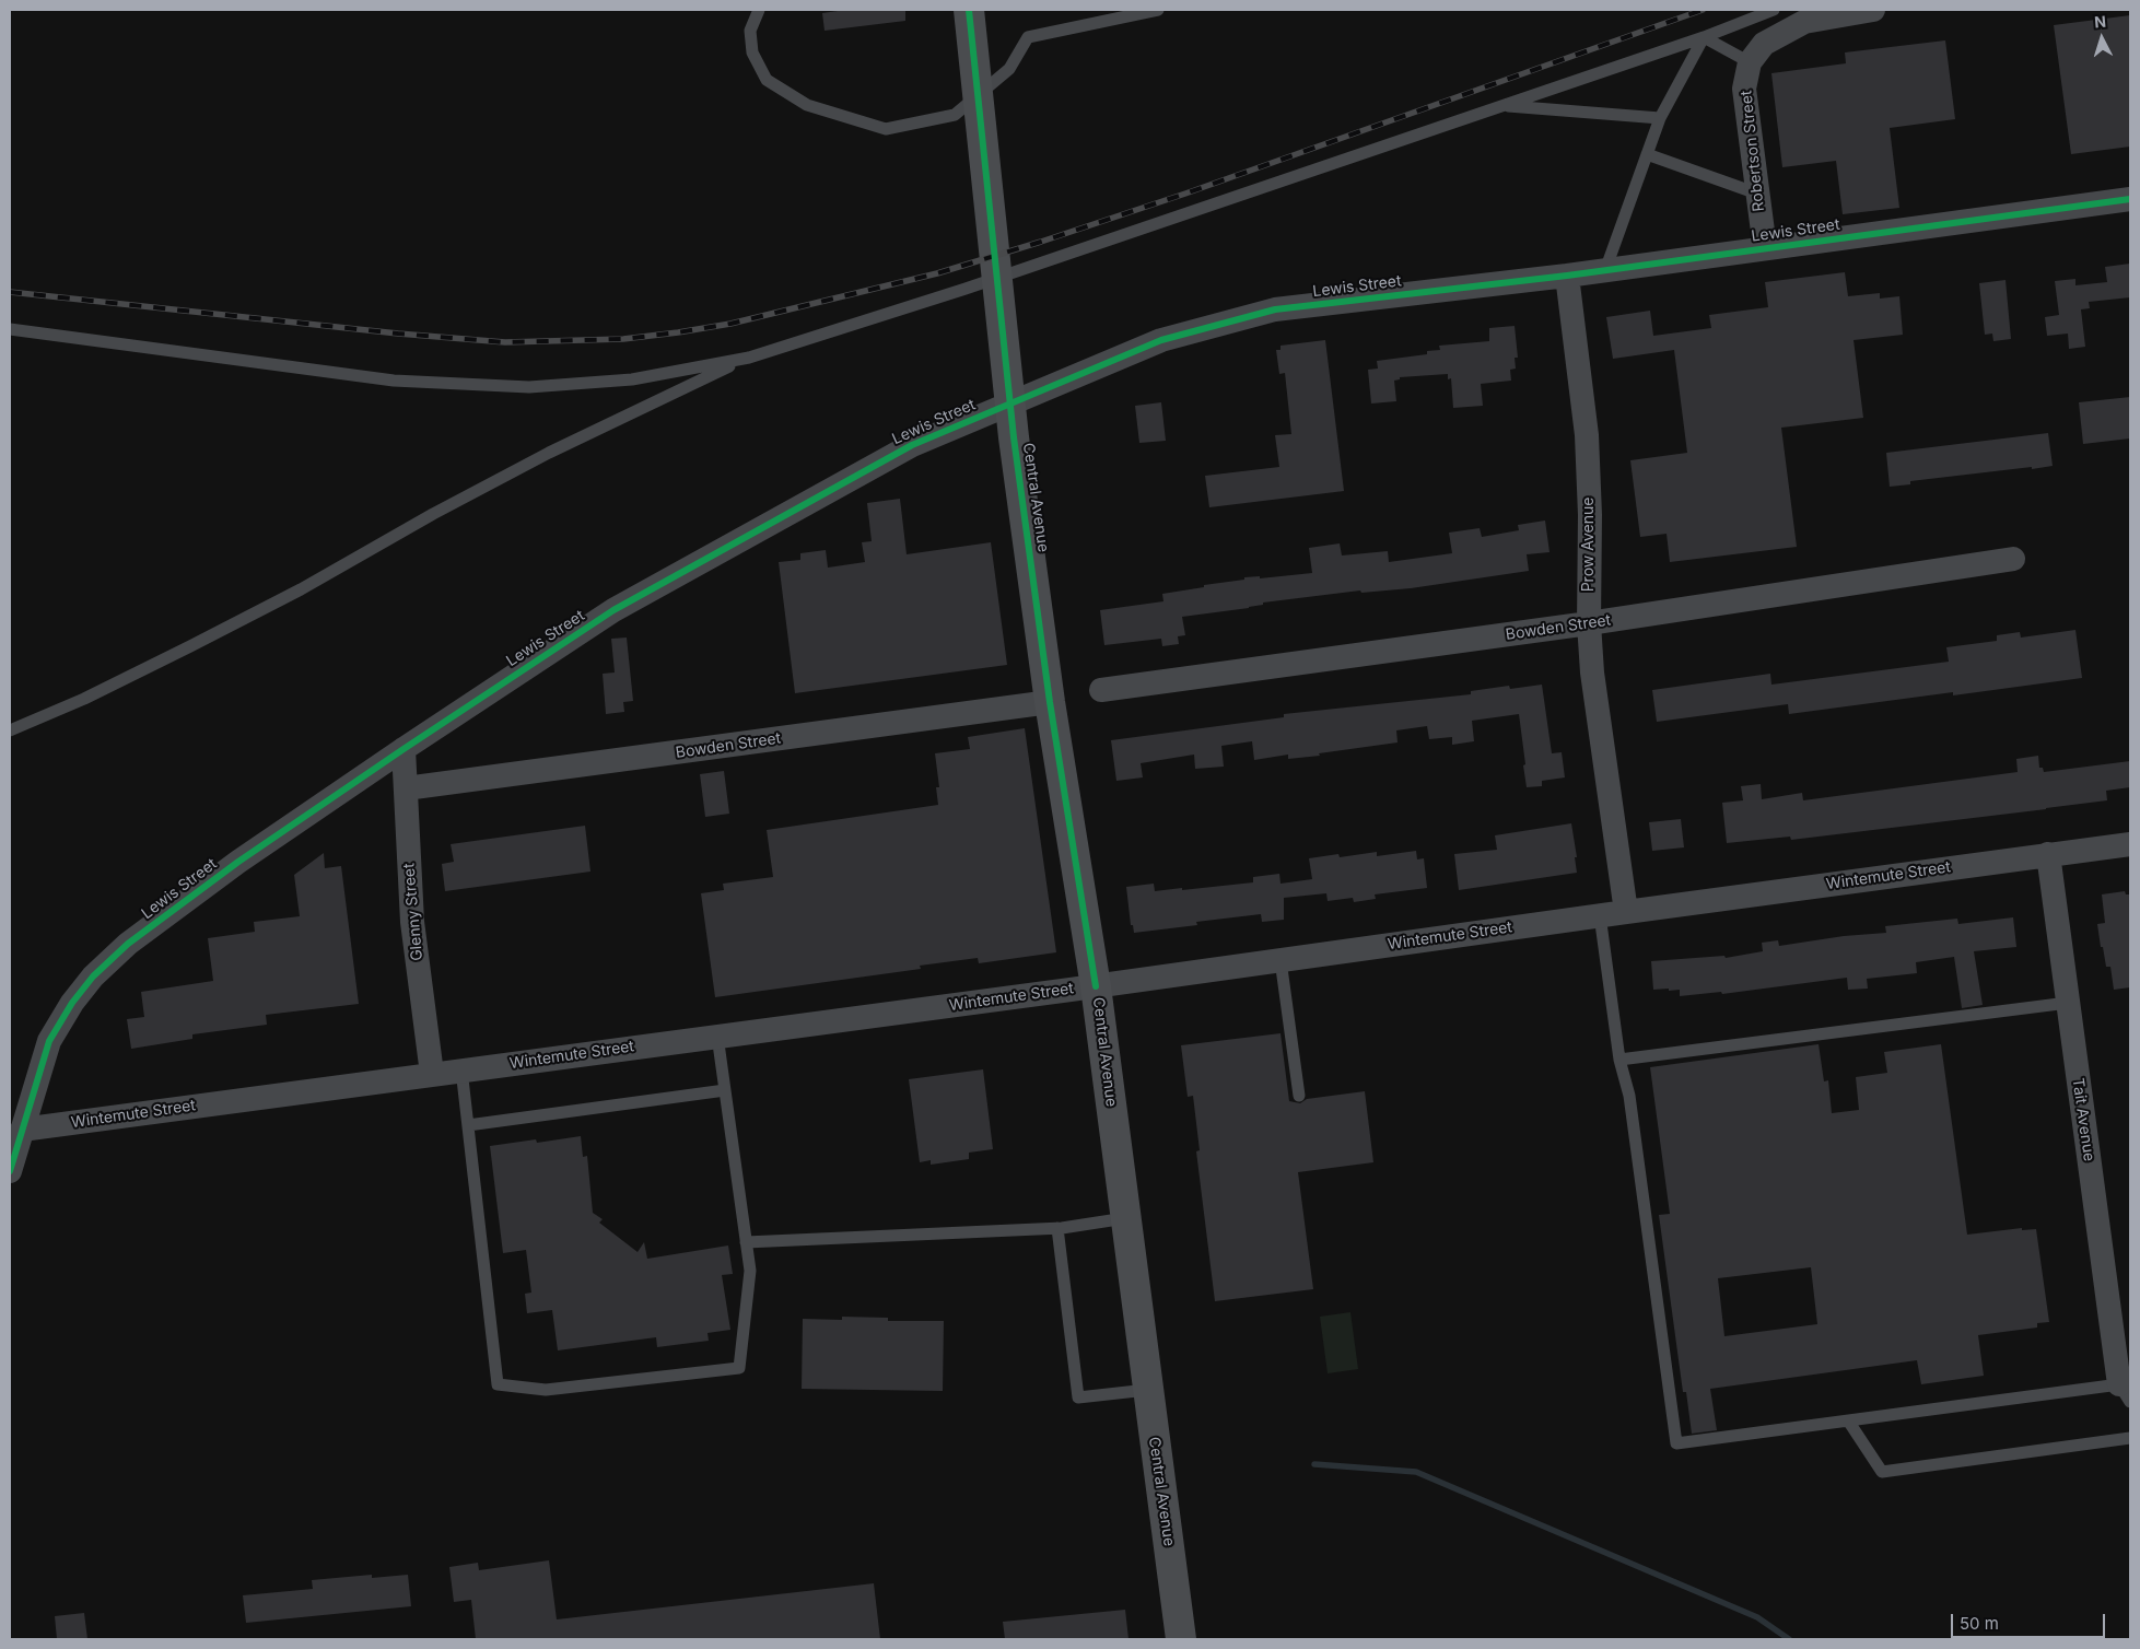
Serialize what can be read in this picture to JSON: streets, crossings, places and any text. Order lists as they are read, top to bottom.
{
  "streets": {
    "main road": ["Central Avenue"],
    "street": [
      "Robertson Street",
      "Lewis Street",
      "Prow Avenue",
      "Bowden Street",
      "Wintemute Street",
      "Glenny Street",
      "Tait Avenue"
    ]
  },
  "crossings": [
    ["Robertson Street", "Lewis Street"],
    ["Lewis Street", "Prow Avenue"],
    ["Lewis Street", "Wintemute Street"],
    ["Lewis Street", "Glenny Street"],
    ["Central Avenue", "Bowden Street"],
    ["Central Avenue", "Wintemute Street"],
    ["Prow Avenue", "Bowden Street"],
    ["Prow Avenue", "Wintemute Street"],
    ["Bowden Street", "Glenny Street"],
    ["Wintemute Street", "Glenny Street"],
    ["Wintemute Street", "Tait Avenue"]
  ],
  "scale_bar": "50 m",
  "north": "top"
}
